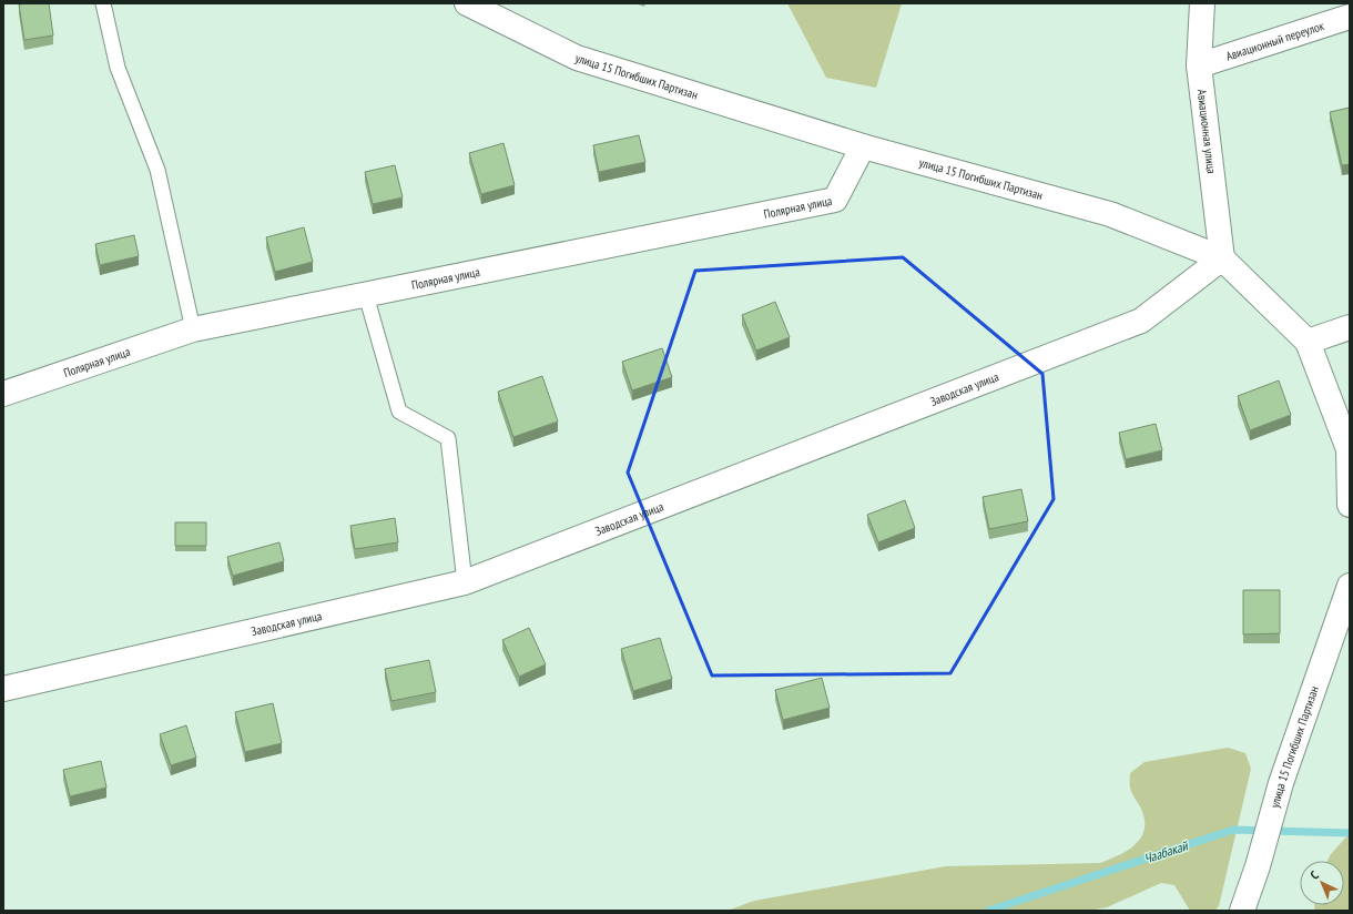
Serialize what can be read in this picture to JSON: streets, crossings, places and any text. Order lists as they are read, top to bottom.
{
  "streets": {
    "street": [
      "Авиационный переулок",
      "улица 15 Погибших Партизан",
      "Авиационная улица",
      "Полярная улица",
      "Заводская улица"
    ]
  },
  "crossings": [
    ["Авиационный переулок", "Авиационная улица"],
    ["улица 15 Погибших Партизан", "Авиационная улица"],
    ["улица 15 Погибших Партизан", "Полярная улица"],
    ["улица 15 Погибших Партизан", "Заводская улица"],
    ["Авиационная улица", "Заводская улица"]
  ],
  "water": ["Чаабакай"],
  "north": "top left"
}
